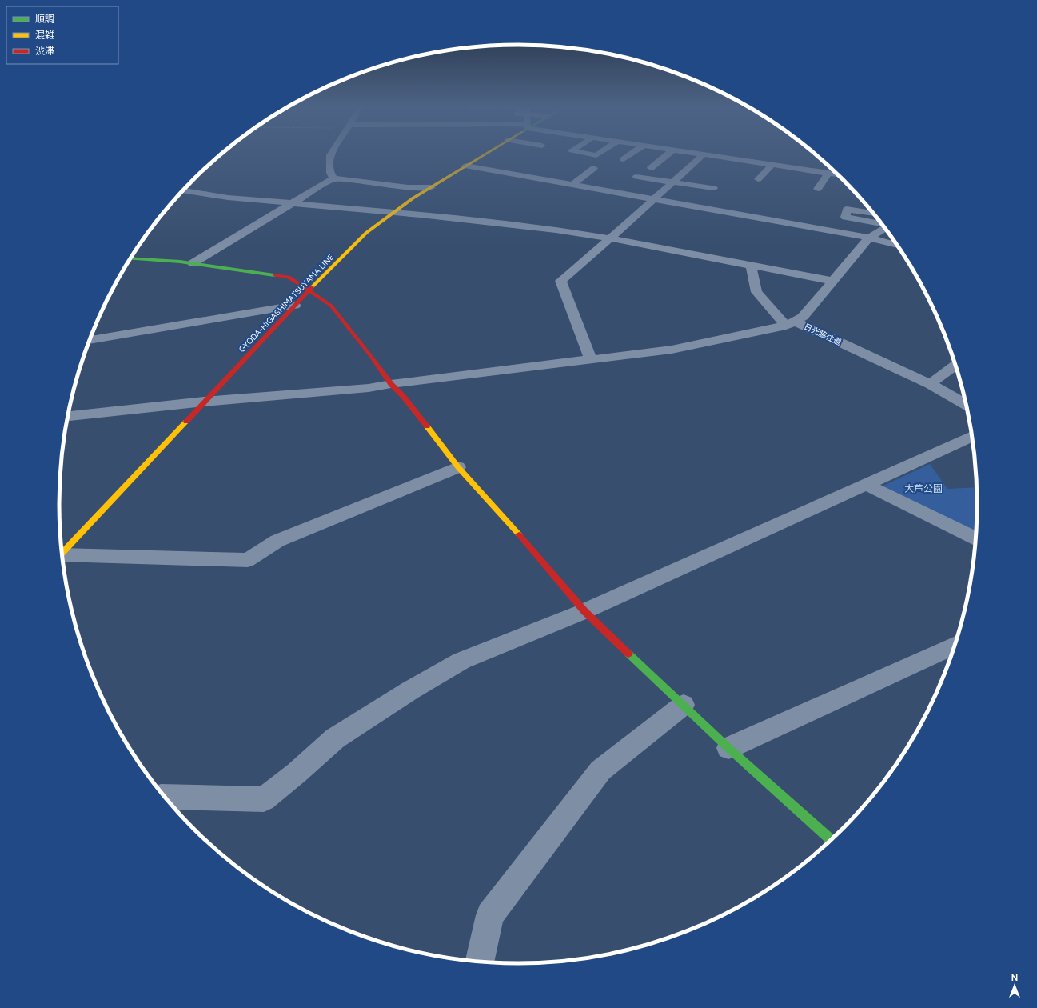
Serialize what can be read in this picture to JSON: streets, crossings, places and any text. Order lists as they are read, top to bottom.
{
  "streets": {
    "main road": ["GYODA-HIGASHIMATSUYAMA LINE"],
    "street": ["日光脇往還"]
  },
  "parks": ["大芦公園"],
  "legend": ["順調", "混雑", "渋滞"],
  "north": "top"
}
